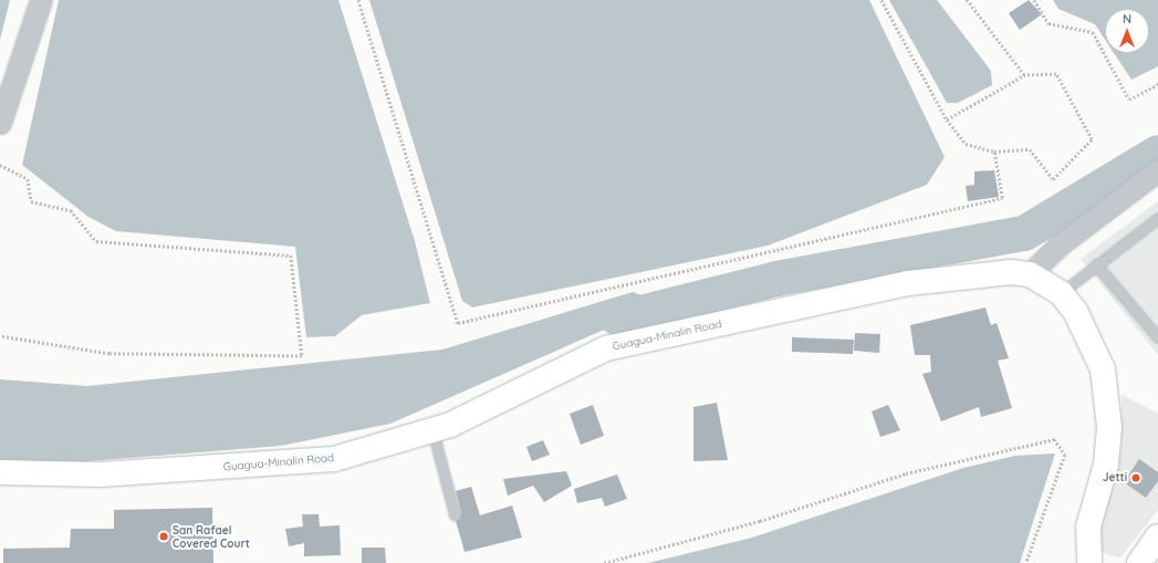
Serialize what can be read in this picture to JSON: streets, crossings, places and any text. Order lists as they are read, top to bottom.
{
  "streets": {
    "main road": ["Guagua-Minalin Road"]
  },
  "places": ["Jetti", "San Rafael Covered Court"],
  "north": "top"
}
